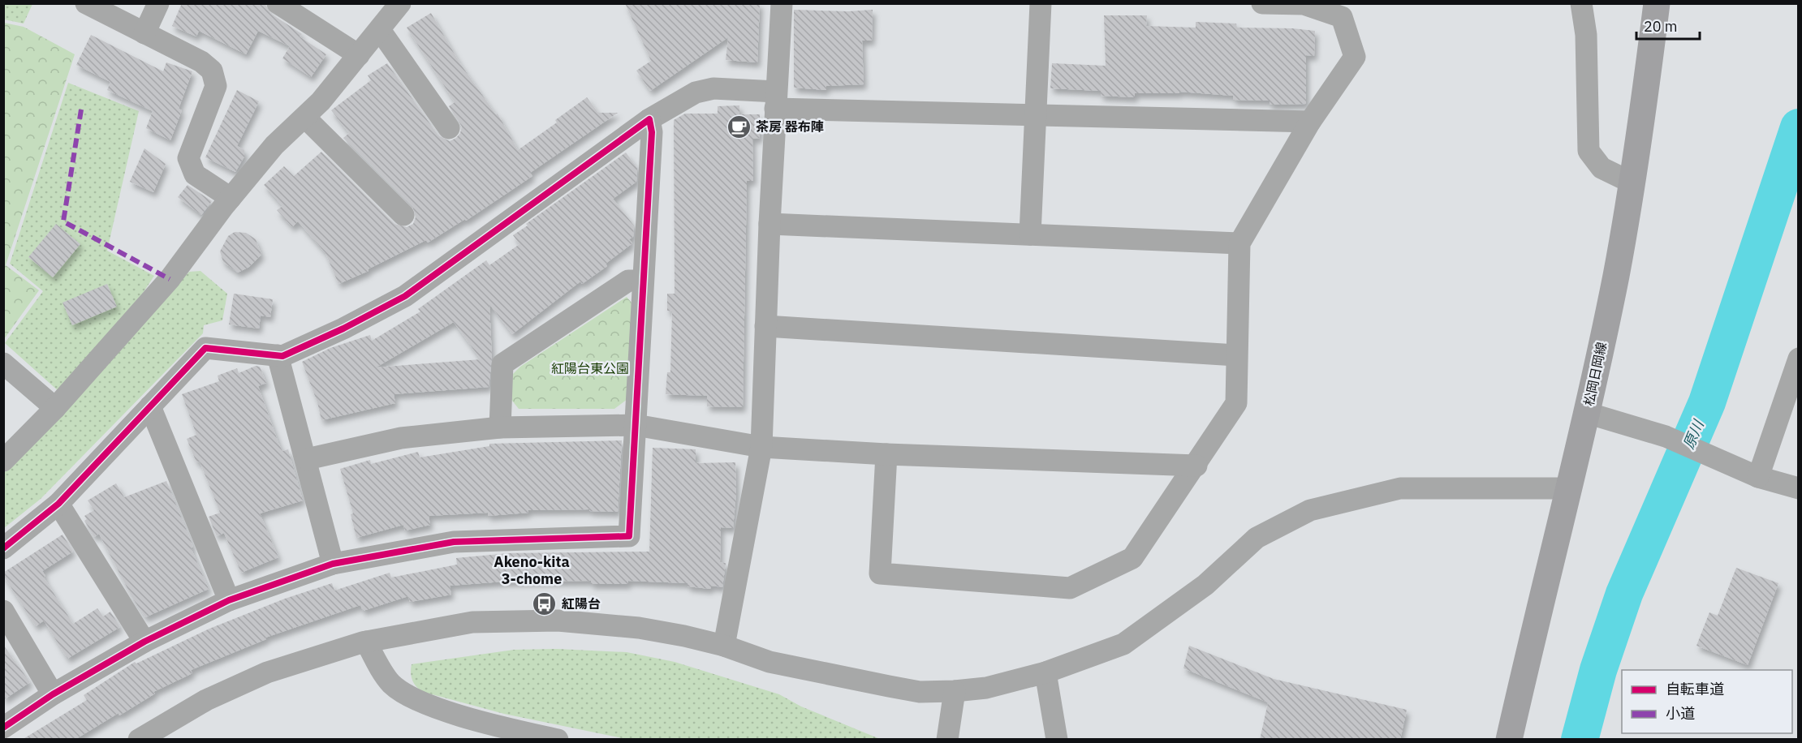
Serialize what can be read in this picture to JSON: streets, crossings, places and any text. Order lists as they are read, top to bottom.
{
  "streets": {
    "main road": ["松岡日岡線"]
  },
  "districts": ["Akeno-kita 3-chome"],
  "water": ["原川"],
  "parks": ["紅陽台東公園"],
  "places": {
    "cafe": ["茶房 器布陣"],
    "bus stop": ["紅陽台"]
  },
  "legend": ["自転車道", "小道"],
  "scale_bar": "20 m"
}
